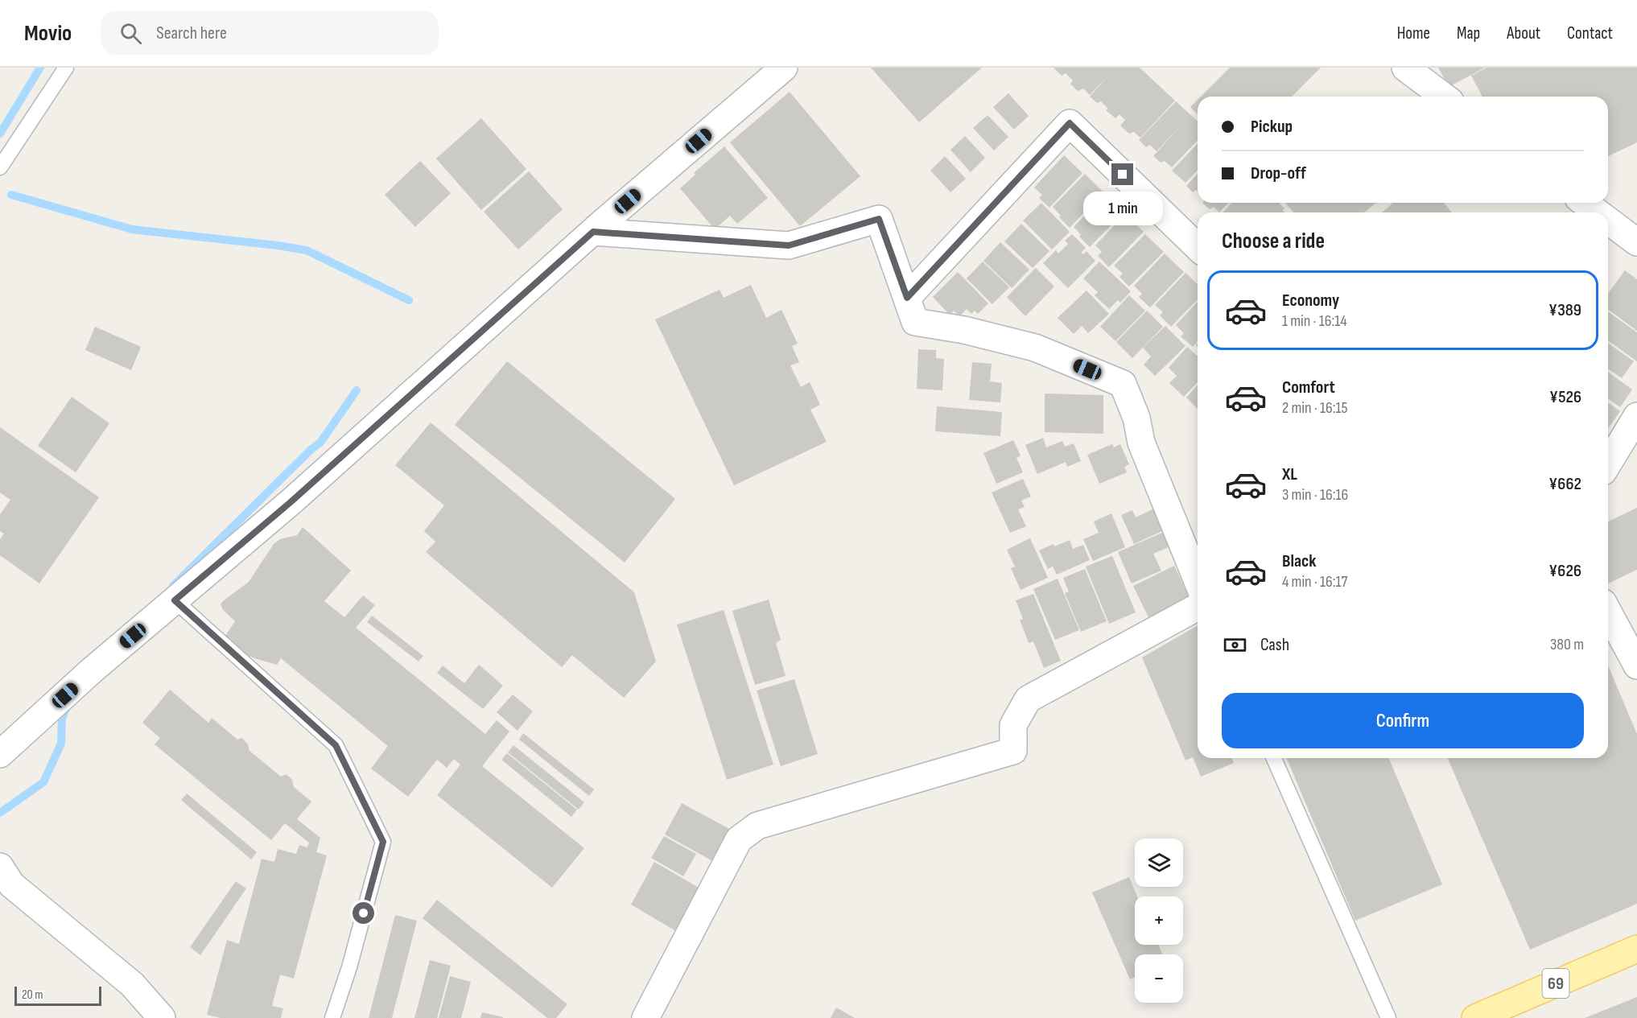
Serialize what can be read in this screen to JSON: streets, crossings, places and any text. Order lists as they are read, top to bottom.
{
  "streets": {
    "main road": ["69"]
  },
  "scale_bar": "20 m",
  "page": {
    "header": "Movio",
    "search": "Search here",
    "nav": [
      "Home",
      "Map",
      "About",
      "Contact"
    ],
    "banner": ["Pickup", "Drop-off"],
    "bubble": "1 min",
    "heading": "Choose a ride",
    "list": [
      {
        "name": "Economy",
        "note": "1 min · 16:14",
        "value": "¥389"
      },
      {
        "name": "Comfort",
        "note": "2 min · 16:15",
        "value": "¥526"
      },
      {
        "name": "XL",
        "note": "3 min · 16:16",
        "value": "¥662"
      },
      {
        "name": "Black",
        "note": "4 min · 16:17",
        "value": "¥626"
      }
    ],
    "pay": ["Cash", "380 m"],
    "buttons": "Confirm",
    "map_buttons": ["+", "−"],
    "scale": "20 m"
  }
}
